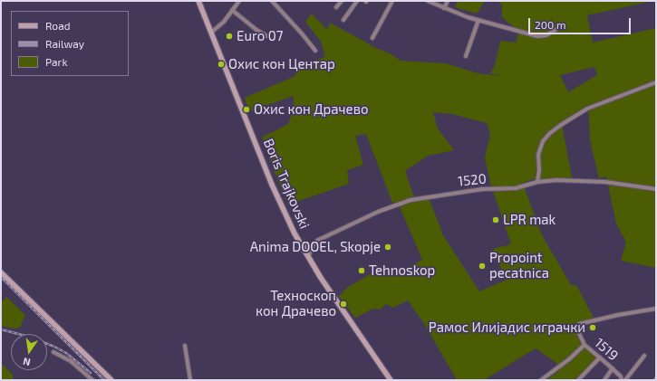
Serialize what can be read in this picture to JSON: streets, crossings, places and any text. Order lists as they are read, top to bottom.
{
  "streets": {
    "main road": ["Boris Trajkovski"],
    "street": ["1520", "1519"]
  },
  "places": [
    "Euro 07",
    "Охис кон Центар",
    "Охис кон Драчево",
    "LPR mak",
    "Anima DOOEL, Skopje",
    "Propoint pecatnica",
    "Tehnoskop",
    "Техноскоп кон Драчево",
    "Рамос Илијадис играчки"
  ],
  "legend": ["Road", "Railway", "Park"],
  "scale_bar": "200 m",
  "north": "bottom"
}
